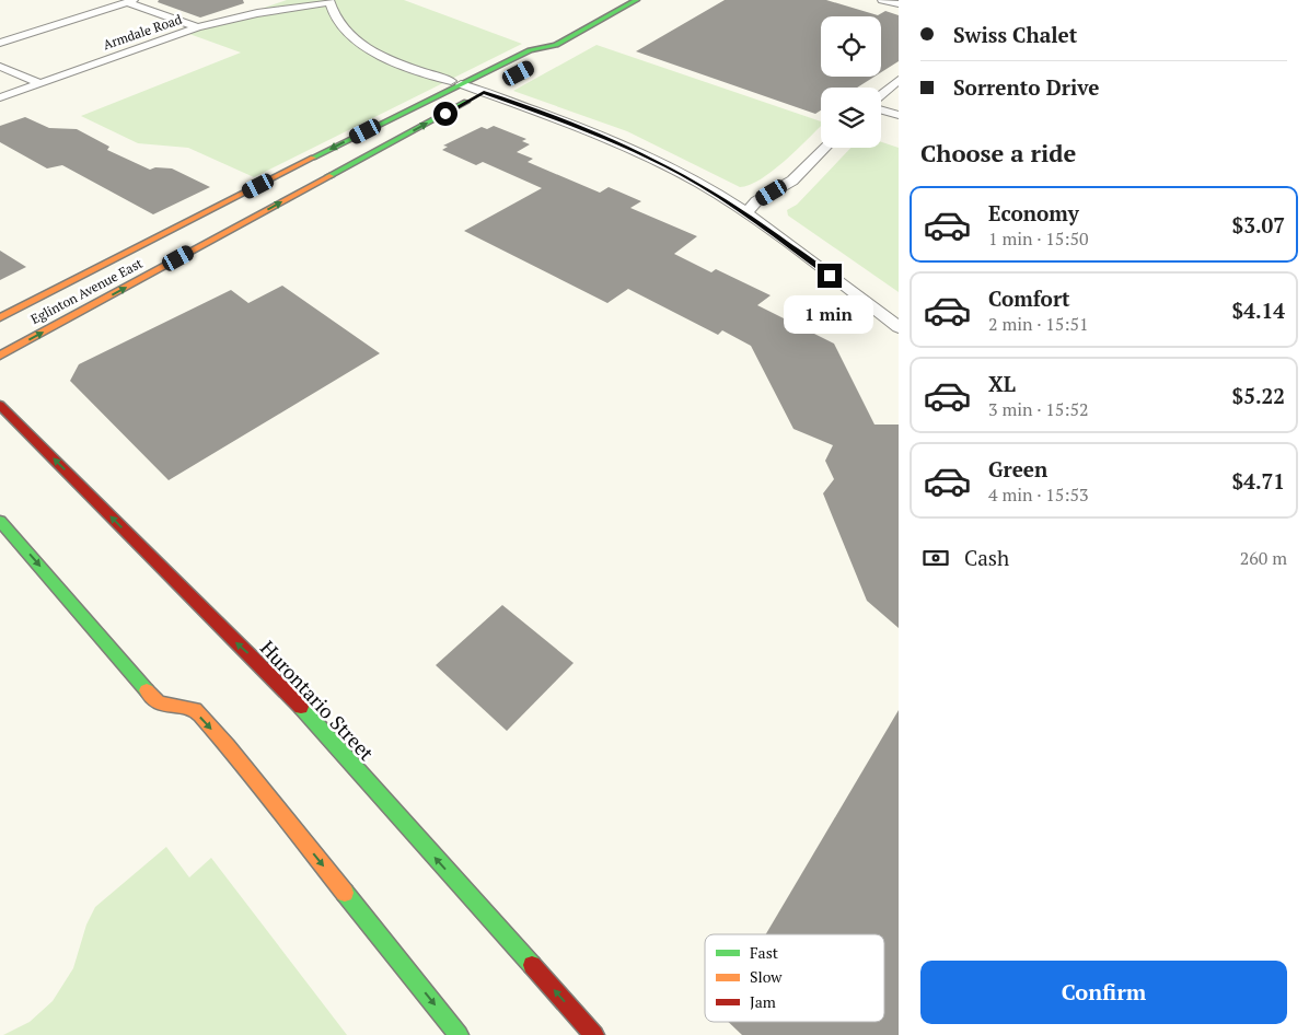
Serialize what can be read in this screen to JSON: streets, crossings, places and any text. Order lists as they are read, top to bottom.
{
  "streets": {
    "main road": ["Eglinton Avenue East", "Hurontario Street"],
    "street": ["Armdale Road"]
  },
  "legend": ["Fast", "Slow", "Jam"],
  "page": {
    "banner": ["Swiss Chalet", "Sorrento Drive"],
    "heading": "Choose a ride",
    "list": [
      {
        "name": "Economy",
        "note": "1 min · 15:50",
        "value": "$3.07"
      },
      {
        "name": "Comfort",
        "note": "2 min · 15:51",
        "value": "$4.14"
      },
      {
        "name": "XL",
        "note": "3 min · 15:52",
        "value": "$5.22"
      },
      {
        "name": "Green",
        "note": "4 min · 15:53",
        "value": "$4.71"
      }
    ],
    "bubble": "1 min",
    "pay": ["Cash", "260 m"],
    "buttons": "Confirm"
  }
}
